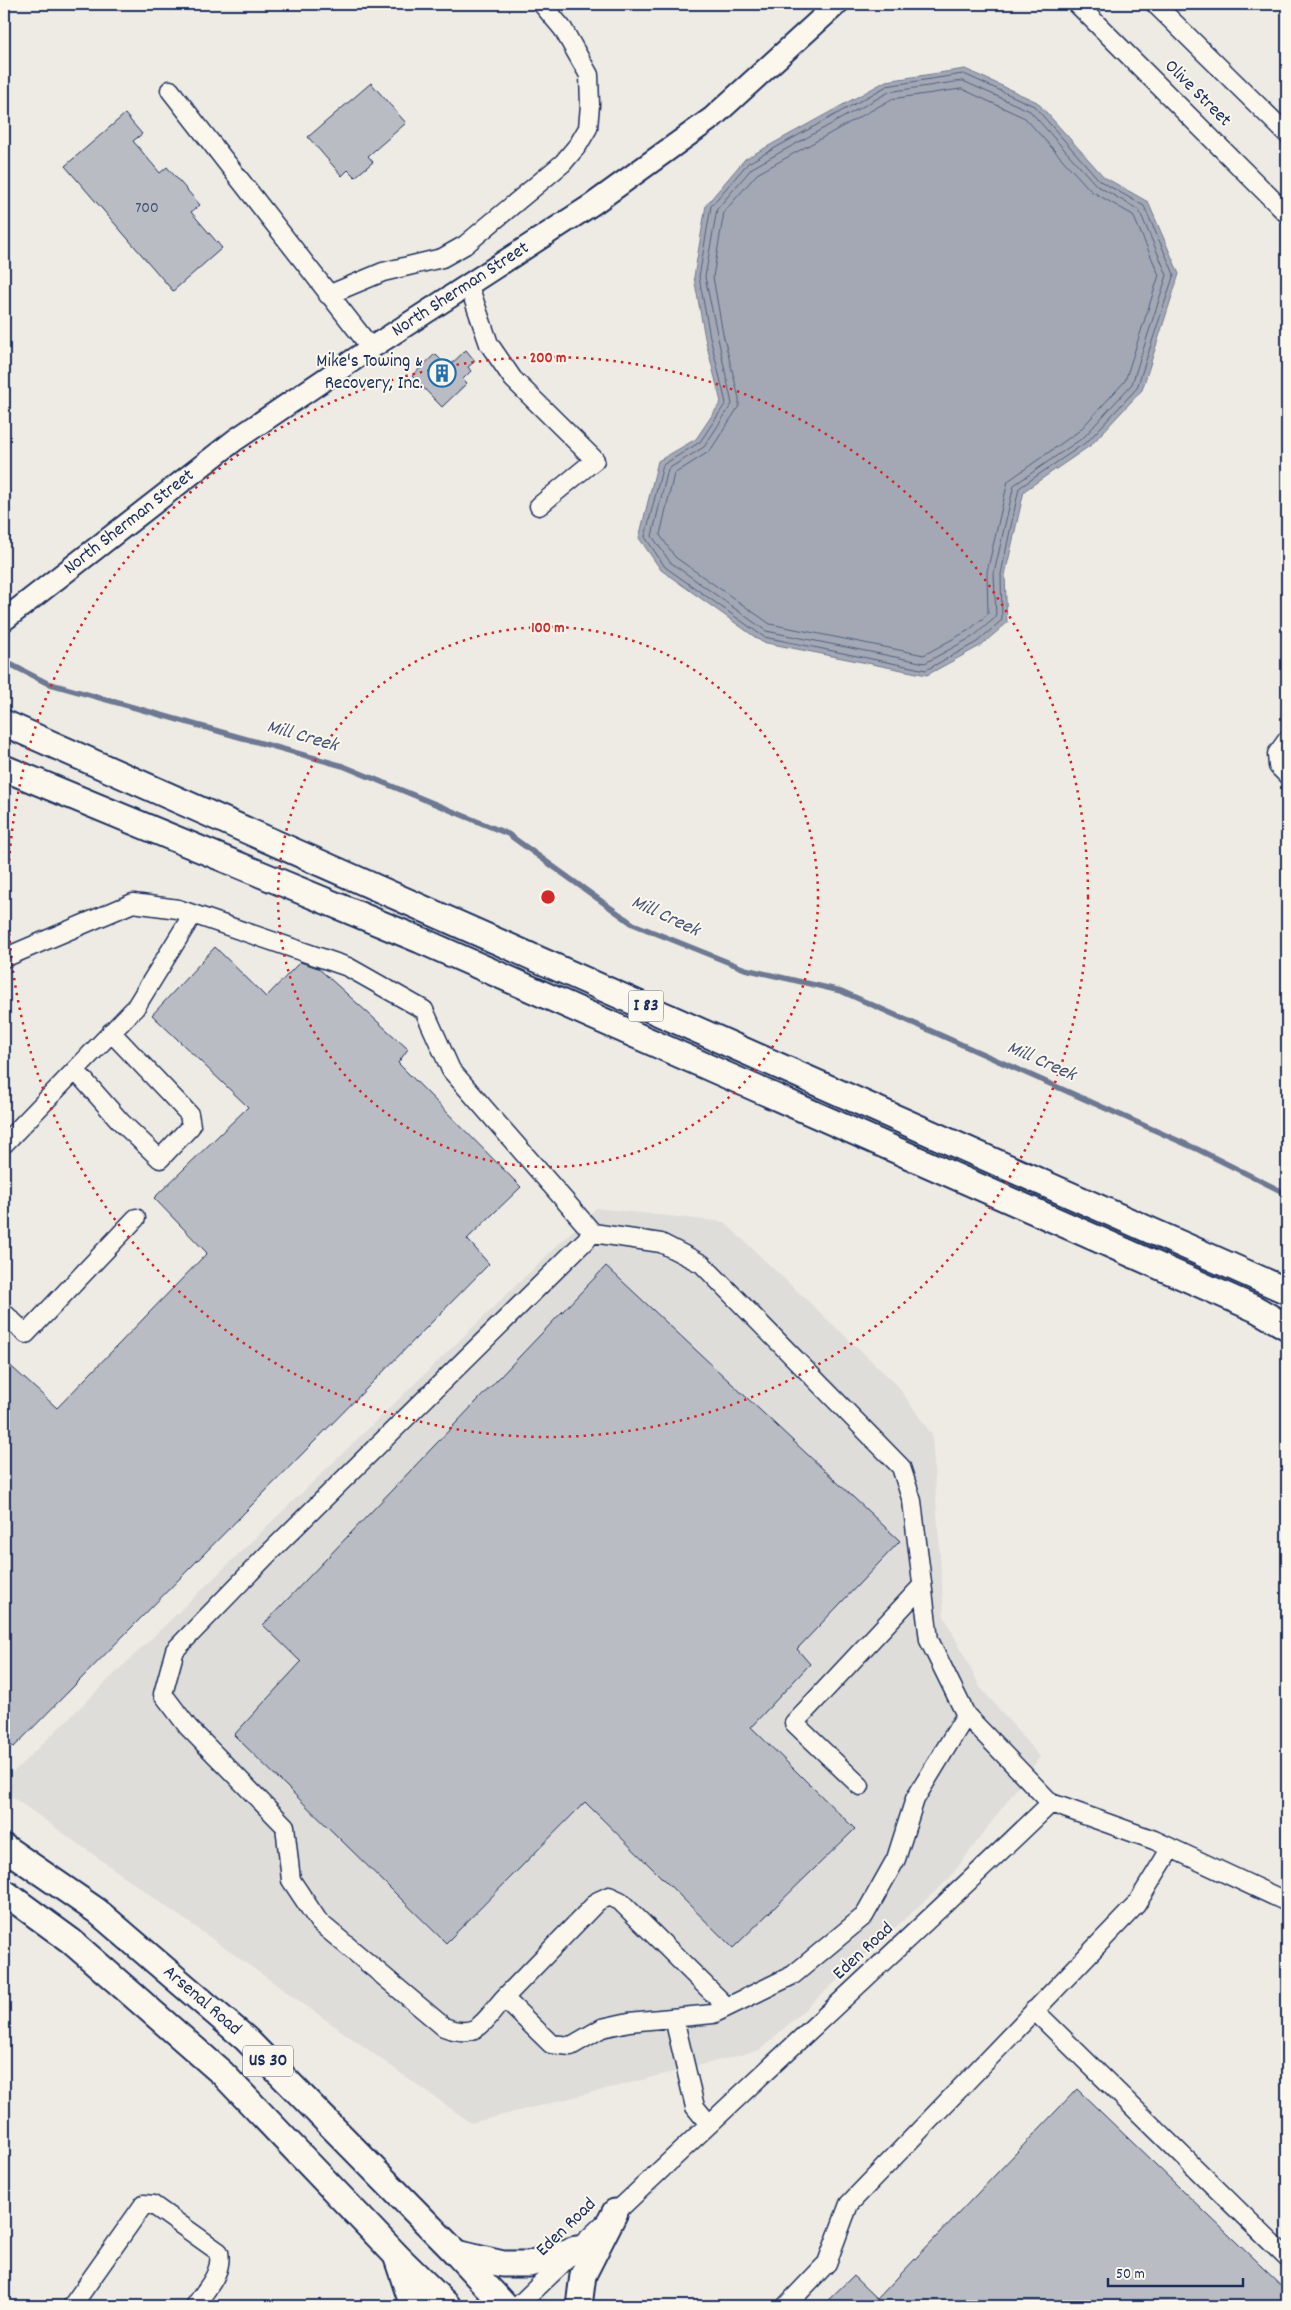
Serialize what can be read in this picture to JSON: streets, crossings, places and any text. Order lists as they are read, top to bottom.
{
  "streets": {
    "highway": ["I 83", "Arsenal Road", "US 30"],
    "main road": ["North Sherman Street"],
    "street": ["Olive Street", "Eden Road"]
  },
  "water": ["Mill Creek"],
  "places": {
    "building": ["Mike's Towing & Recovery, Inc."]
  },
  "house_numbers": ["700"],
  "scale_bar": "50 m",
  "rings": ["200 m", "100 m"]
}
